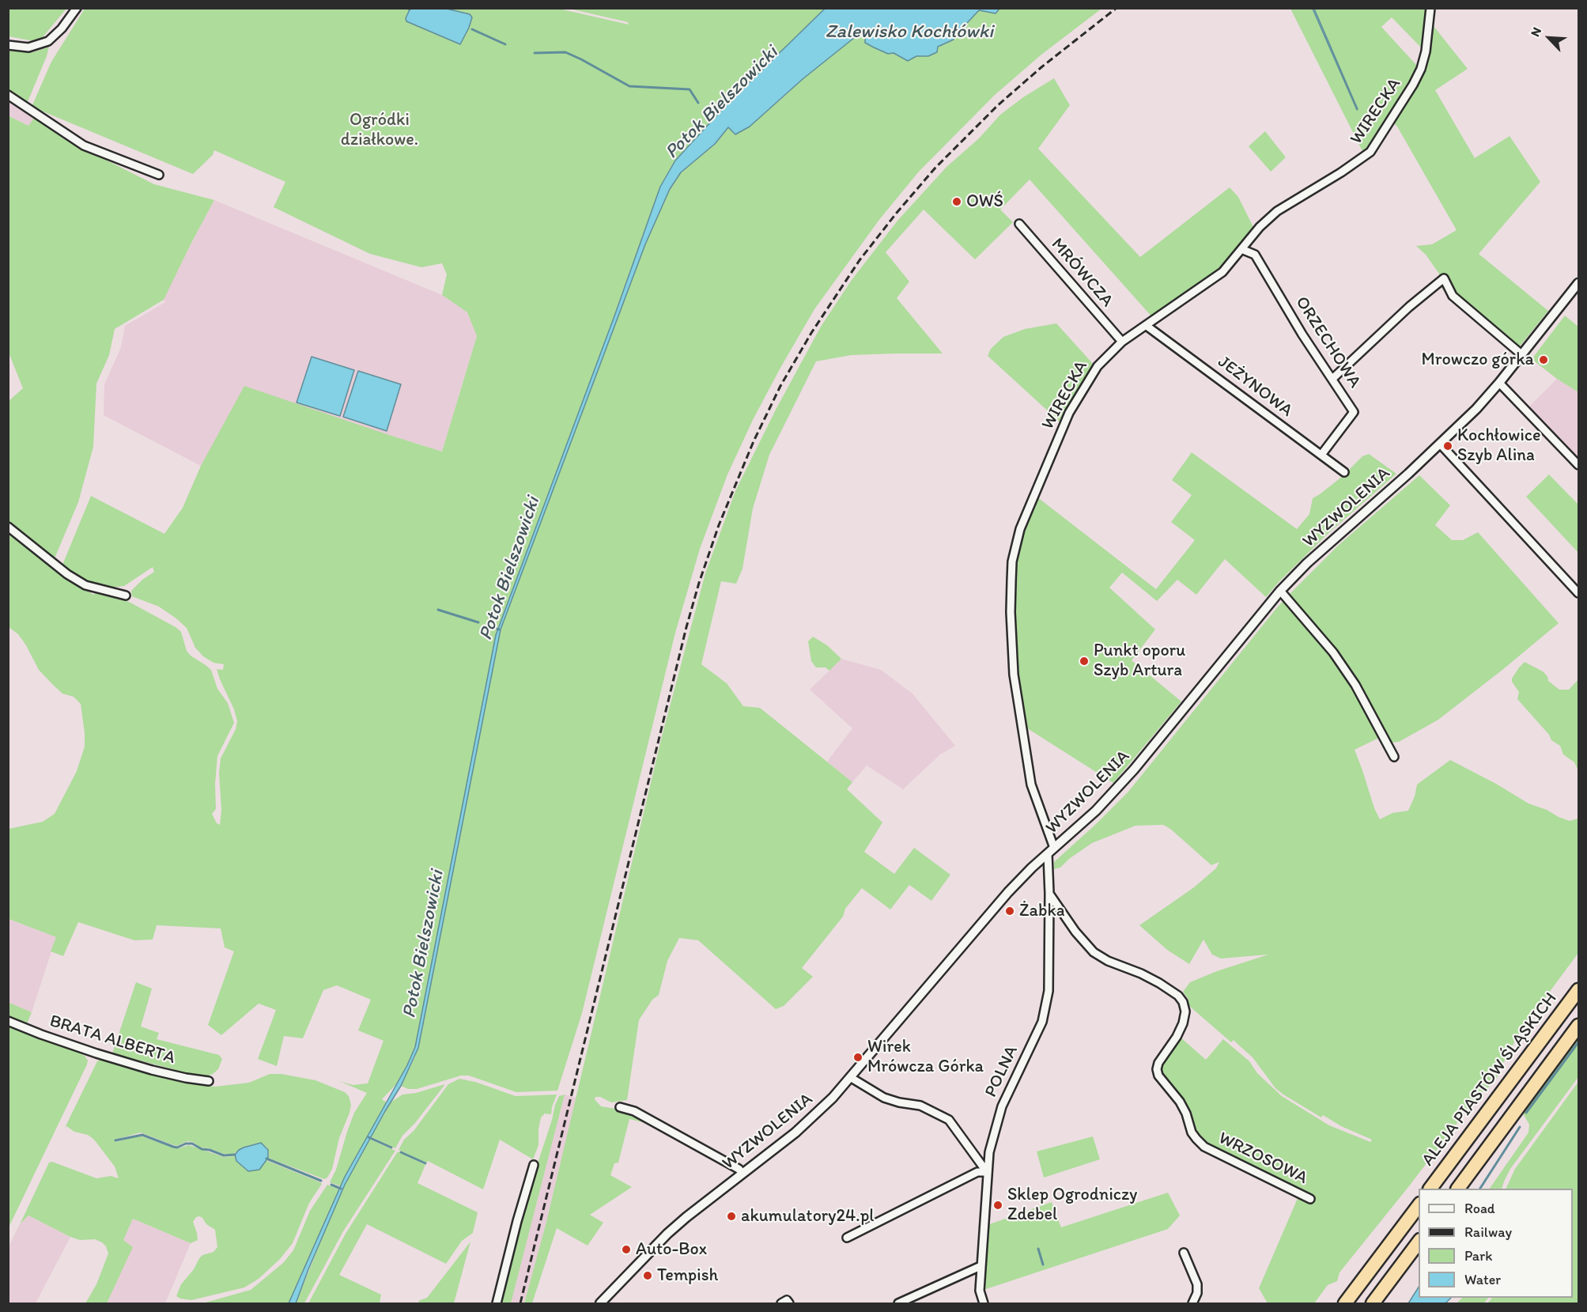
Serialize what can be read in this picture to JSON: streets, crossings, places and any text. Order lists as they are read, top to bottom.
{
  "streets": {
    "highway": ["ALEJA PIASTÓW ŚLĄSKICH"],
    "street": [
      "WIRECKA",
      "MRÓWCZA",
      "ORZECHOWA",
      "JEŻYNOWA",
      "WYZWOLENIA",
      "BRATA ALBERTA",
      "POLNA",
      "WRZOSOWA"
    ]
  },
  "crossings": [
    ["WIRECKA", "MRÓWCZA"],
    ["WIRECKA", "ORZECHOWA"],
    ["WIRECKA", "JEŻYNOWA"],
    ["WIRECKA", "WYZWOLENIA"],
    ["WIRECKA", "POLNA"],
    ["ORZECHOWA", "JEŻYNOWA"],
    ["WYZWOLENIA", "POLNA"],
    ["POLNA", "WRZOSOWA"]
  ],
  "water": ["Zalewisko Kochłówki", "Potok Bielszowicki"],
  "parks": ["Ogródki działkowe."],
  "places": [
    "OWŚ",
    "Mrowczo górka",
    "Kochłowice Szyb Alina",
    "Punkt oporu Szyb Artura",
    "Żabka",
    "Wirek Mrówcza Górka",
    "Sklep Ogrodniczy Zdebel",
    "akumulatory24.pl",
    "Auto-Box",
    "Tempish"
  ],
  "legend": [
    "Road",
    "Railway",
    "Park",
    "Water"
  ],
  "north": "top left"
}
